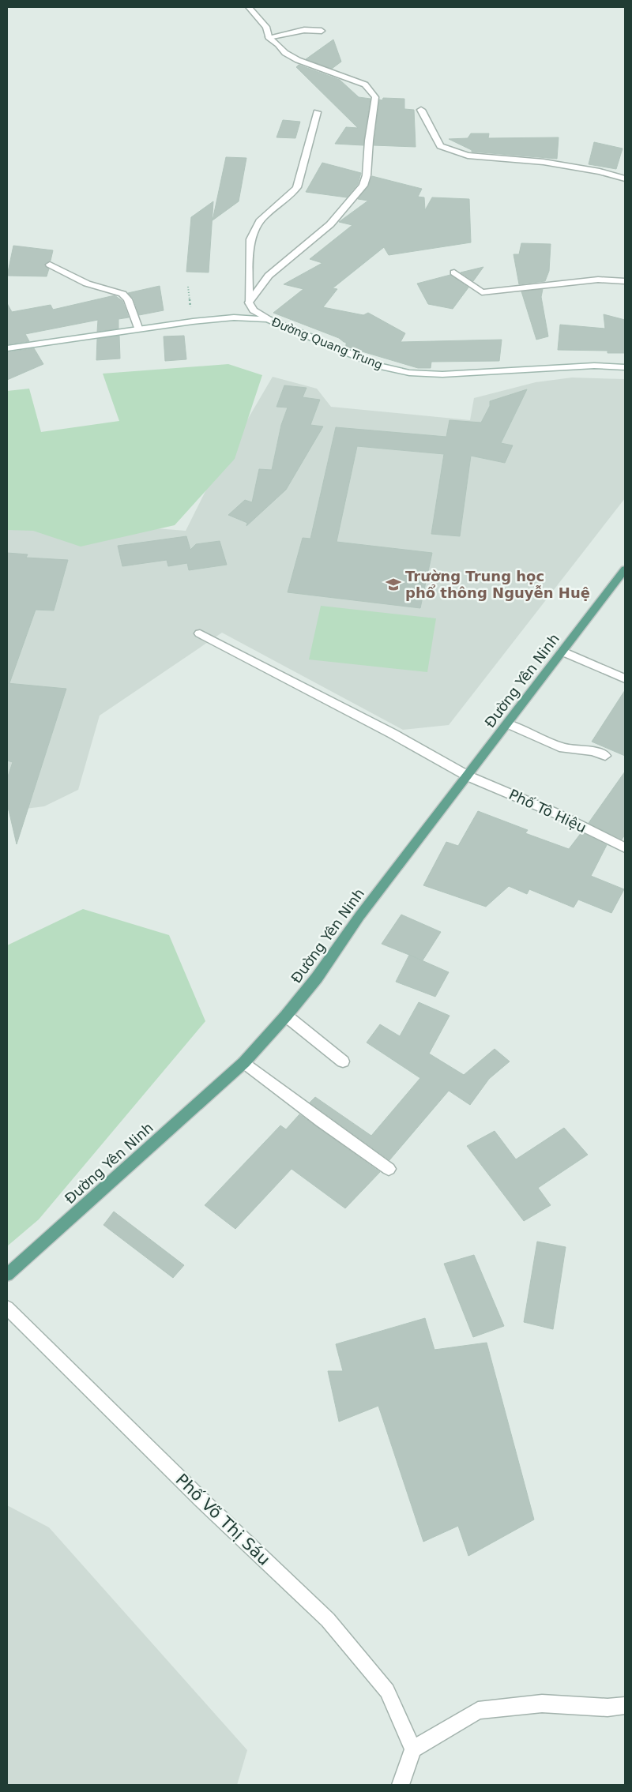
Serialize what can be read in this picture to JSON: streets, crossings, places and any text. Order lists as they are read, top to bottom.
{
  "streets": {
    "main road": ["Đường Yên Ninh"],
    "street": ["Đường Quang Trung", "Phố Tô Hiệu", "Phố Võ Thị Sáu"]
  },
  "crossings": [
    ["Đường Yên Ninh", "Phố Tô Hiệu"]
  ],
  "places": {
    "school or university": ["Trường Trung học phổ thông Nguyễn Huệ"]
  }
}
